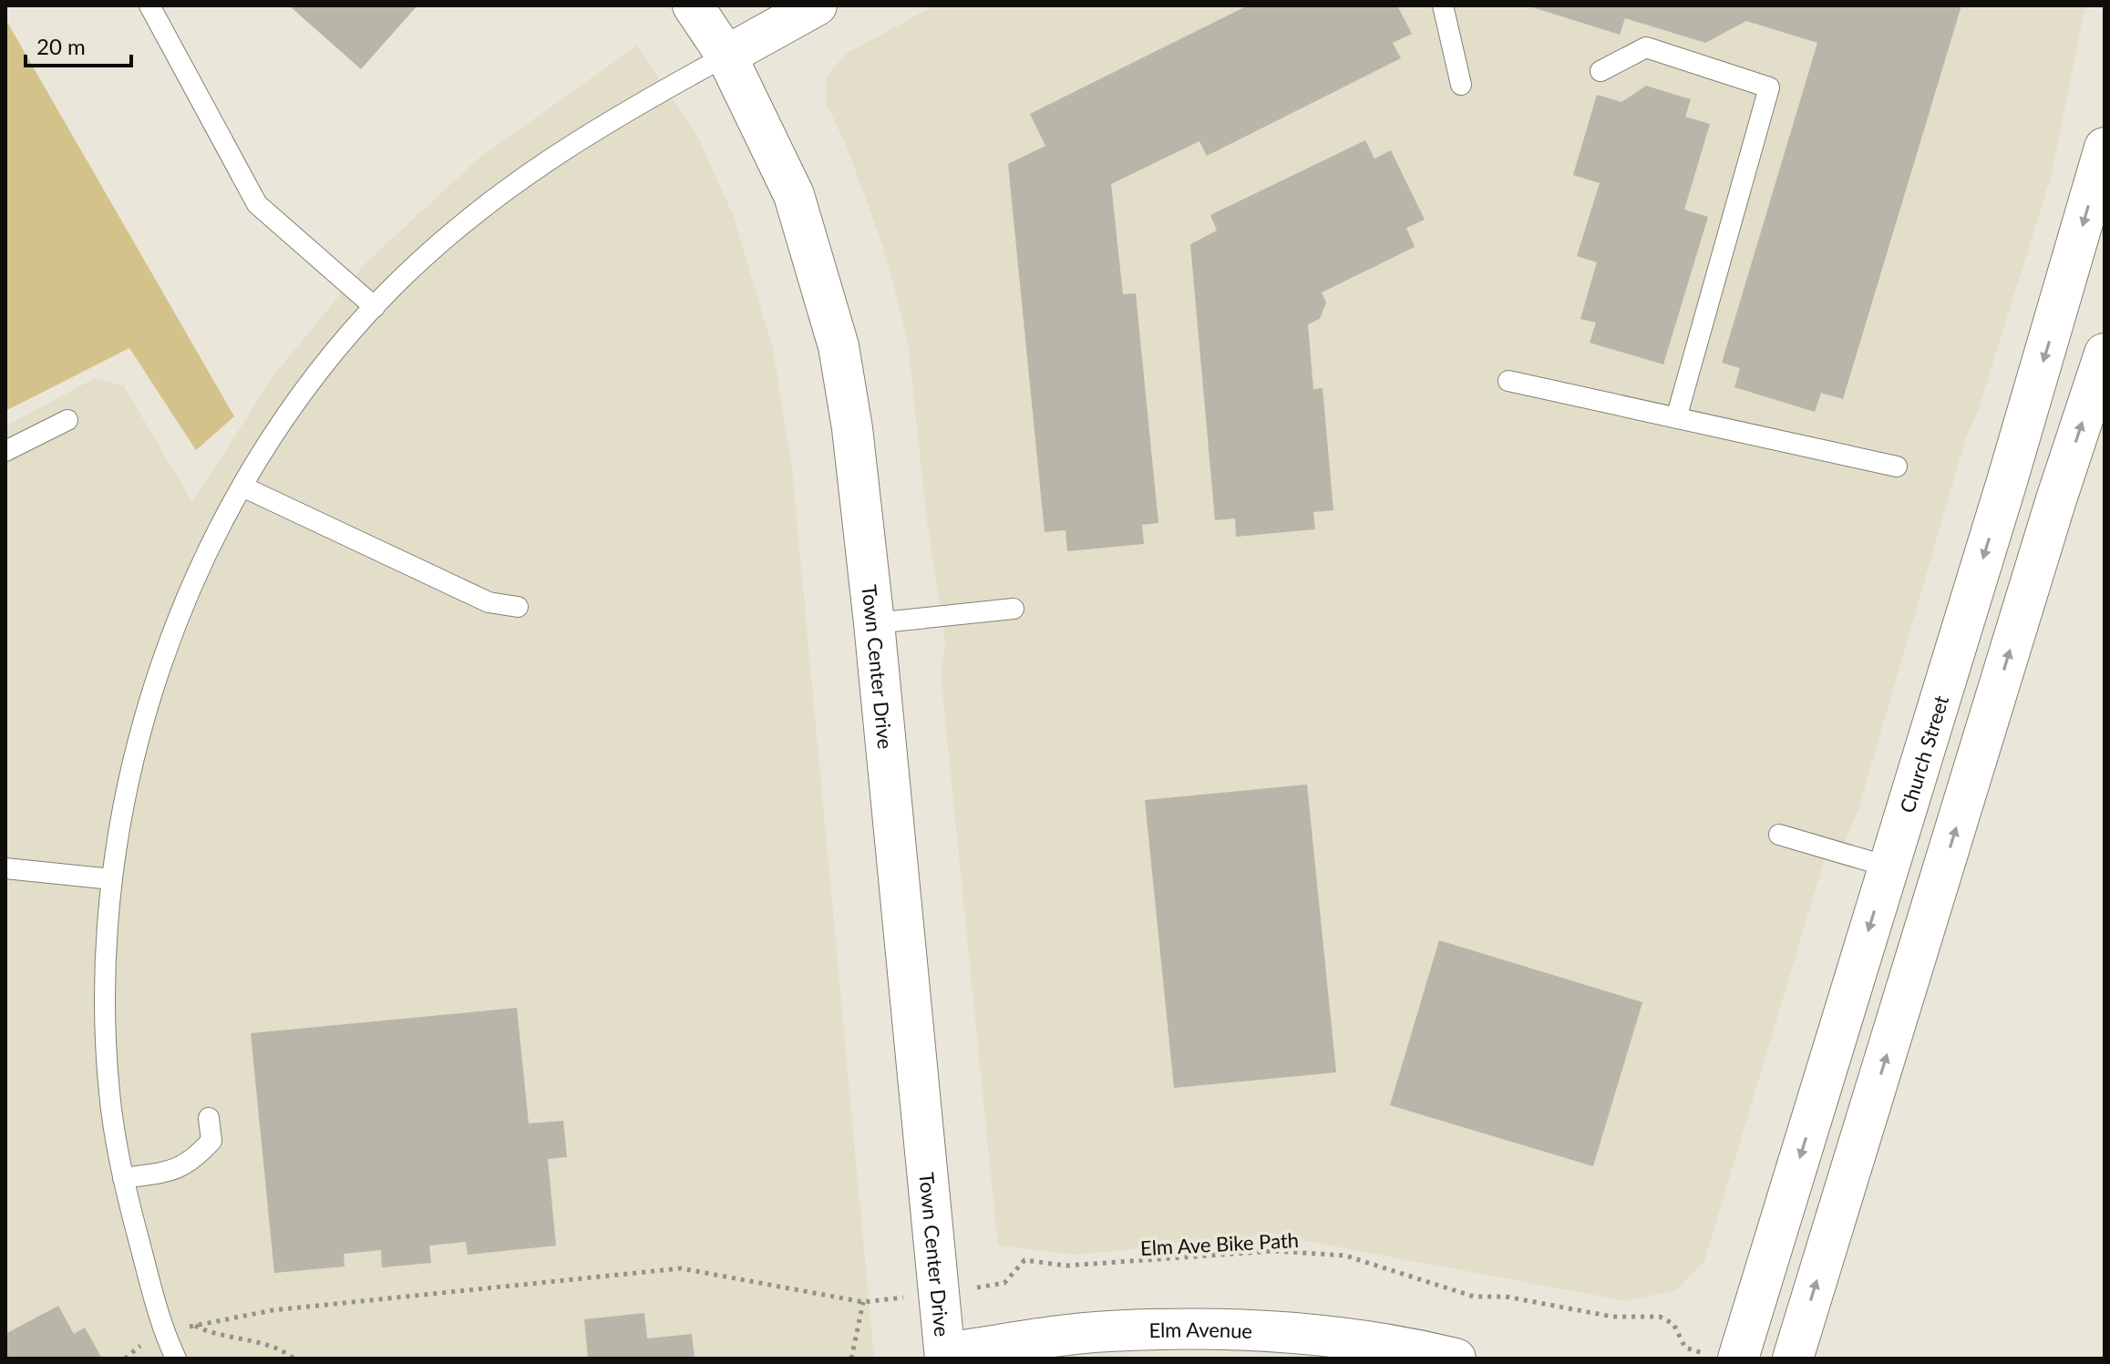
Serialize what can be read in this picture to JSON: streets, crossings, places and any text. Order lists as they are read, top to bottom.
{
  "streets": {
    "main road": ["Town Center Drive", "Church Street", "Elm Avenue"],
    "path": ["Elm Ave Bike Path"]
  },
  "crossings": [
    ["Town Center Drive", "Elm Avenue"]
  ],
  "scale_bar": "20 m"
}
